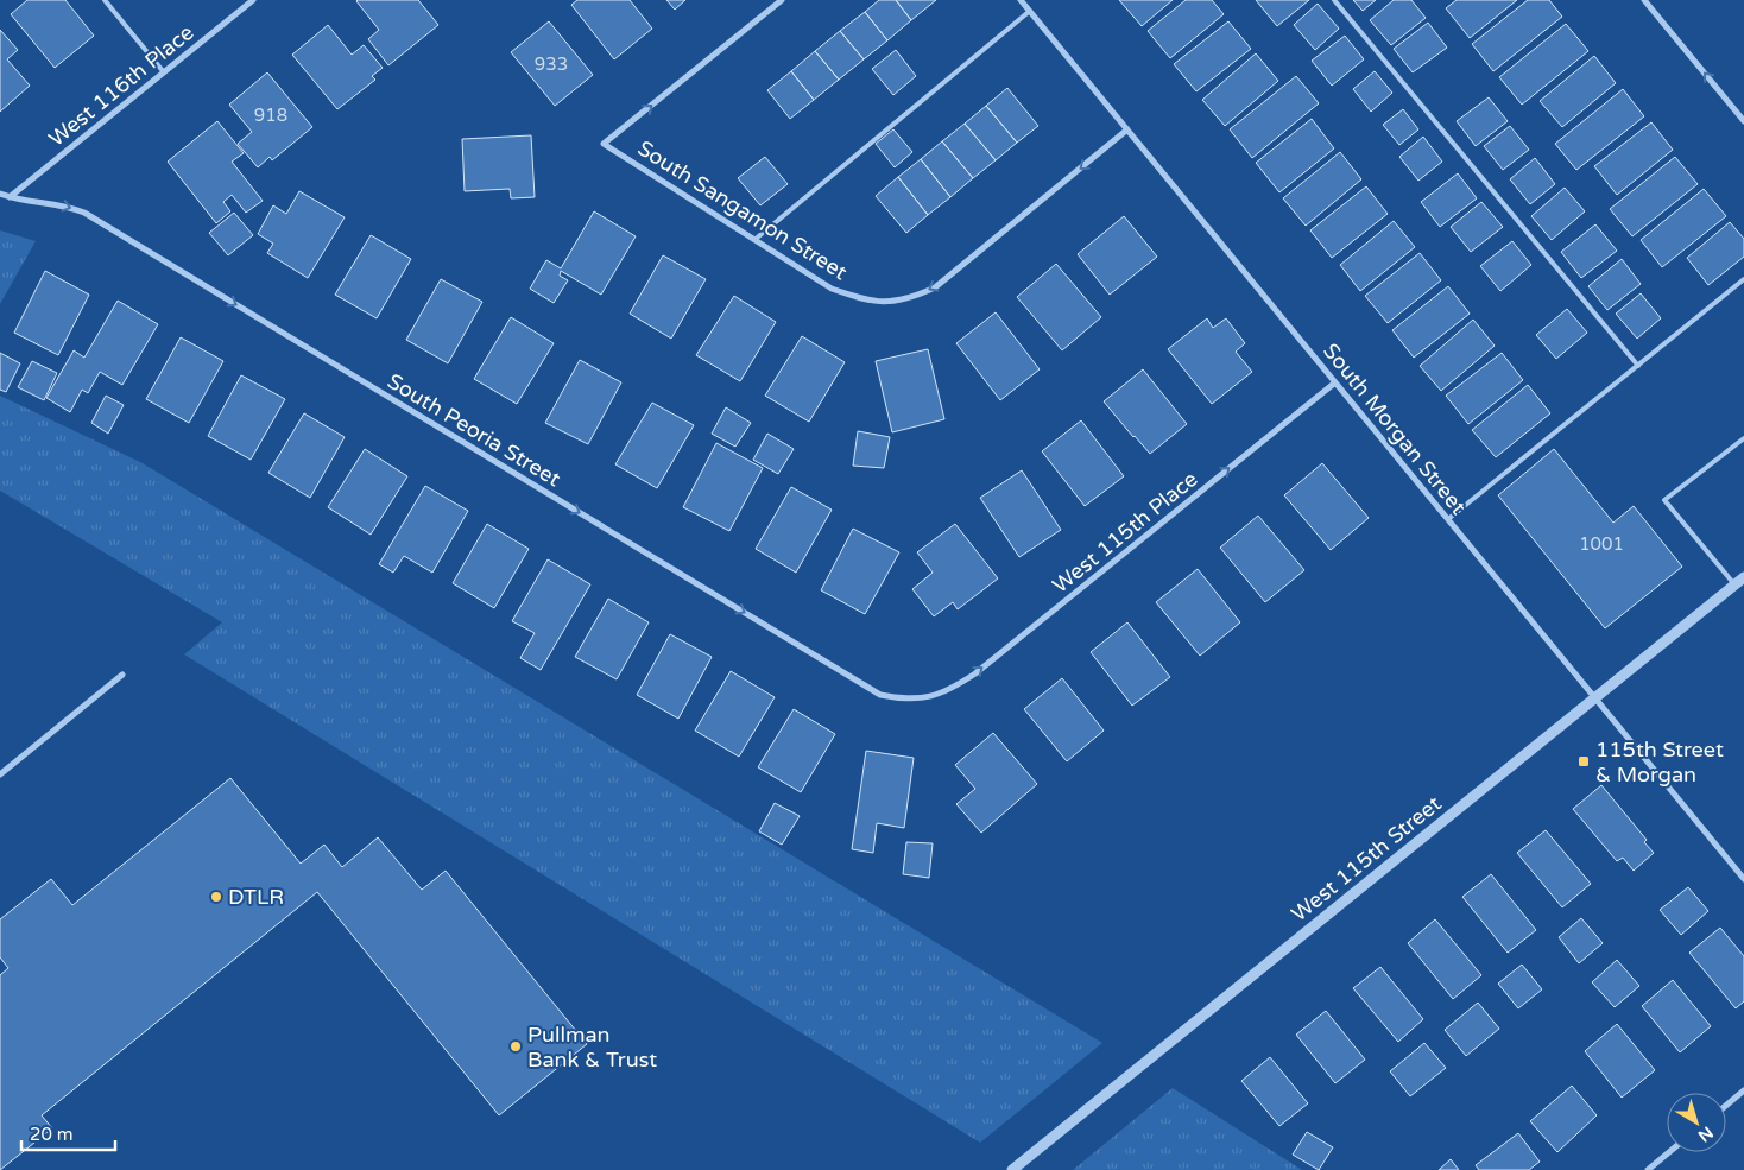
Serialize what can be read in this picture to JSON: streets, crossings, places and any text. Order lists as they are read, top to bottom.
{
  "streets": {
    "street": [
      "West 116th Place",
      "South Sangamon Street",
      "South Morgan Street",
      "South Peoria Street",
      "West 115th Place",
      "West 115th Street"
    ]
  },
  "crossings": [
    ["West 116th Place", "South Peoria Street"],
    ["South Sangamon Street", "South Morgan Street"],
    ["South Morgan Street", "West 115th Place"],
    ["South Morgan Street", "West 115th Street"],
    ["South Peoria Street", "West 115th Place"]
  ],
  "one_way": ["South Peoria Street", "West 115th Place"],
  "places": {
    "transit": ["115th Street & Morgan"],
    "other": ["DTLR", "Pullman Bank & Trust"]
  },
  "house_numbers": ["933", "918", "1001"],
  "scale_bar": "20 m",
  "north": "bottom right"
}
